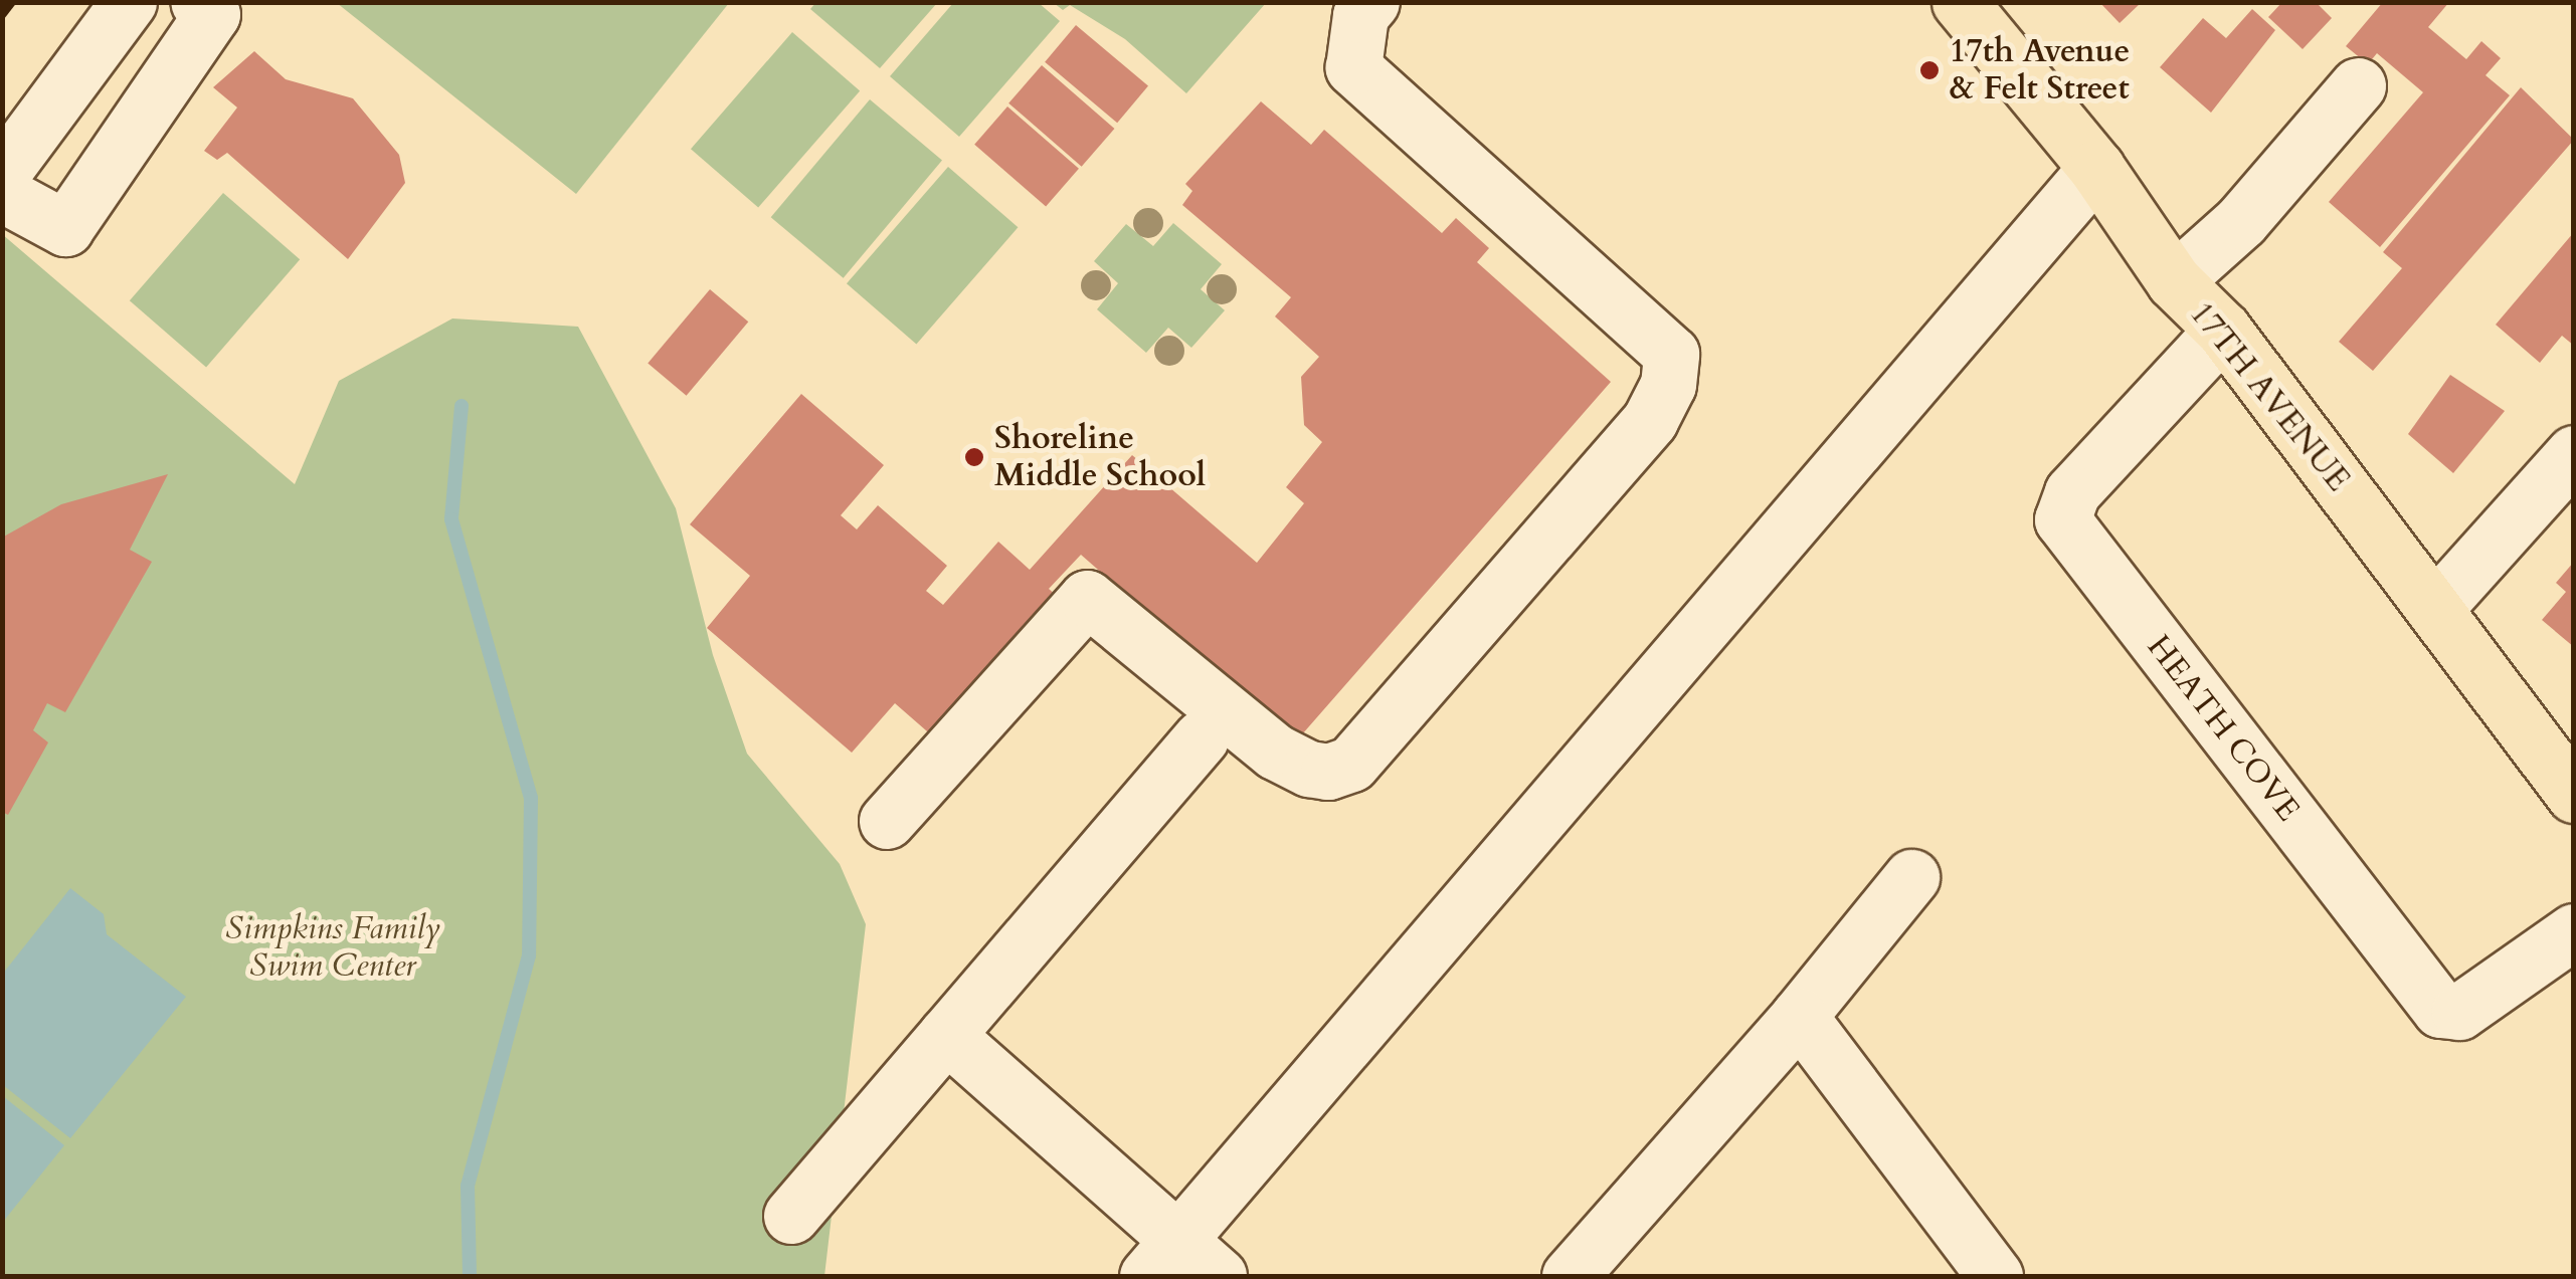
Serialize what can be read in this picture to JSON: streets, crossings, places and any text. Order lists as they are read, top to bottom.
{
  "streets": {
    "main road": ["17TH AVENUE"],
    "street": ["HEATH COVE"]
  },
  "crossings": [
    ["17TH AVENUE", "HEATH COVE"]
  ],
  "parks": ["Simpkins Family Swim Center"],
  "places": ["17th Avenue & Felt Street", "Shoreline Middle School"]
}
